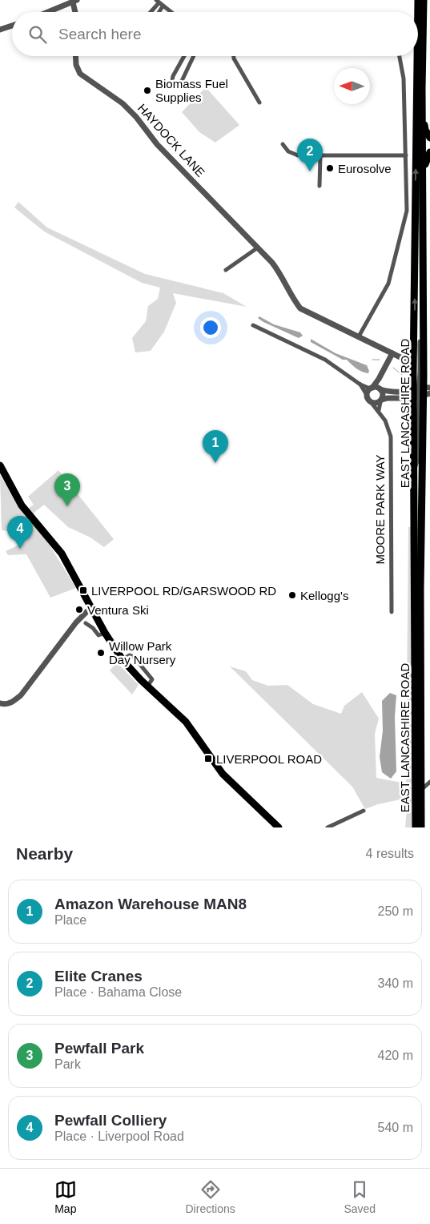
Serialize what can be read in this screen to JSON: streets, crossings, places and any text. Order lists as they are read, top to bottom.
{
  "streets": {
    "highway": ["EAST LANCASHIRE ROAD"],
    "street": ["HAYDOCK LANE", "MOORE PARK WAY"]
  },
  "crossings": [
    ["HAYDOCK LANE", "EAST LANCASHIRE ROAD"]
  ],
  "places": {
    "other": [
      "Biomass Fuel Supplies",
      "Eurosolve",
      "Kellogg's",
      "Ventura Ski",
      "Willow Park Day Nursery"
    ],
    "transit": ["LIVERPOOL RD/GARSWOOD RD", "LIVERPOOL ROAD"]
  },
  "north": "left",
  "page": {
    "search": "Search here",
    "pins": [
      "2",
      "1",
      "3",
      "4"
    ],
    "heading": ["Nearby", "4 results"],
    "list": [
      {
        "mark": "1",
        "name": "Amazon Warehouse MAN8",
        "note": "Place",
        "value": "250 m"
      },
      {
        "mark": "2",
        "name": "Elite Cranes",
        "note": "Place · Bahama Close",
        "value": "340 m"
      },
      {
        "mark": "3",
        "name": "Pewfall Park",
        "note": "Park",
        "value": "420 m"
      },
      {
        "mark": "4",
        "name": "Pewfall Colliery",
        "note": "Place · Liverpool Road",
        "value": "540 m"
      }
    ],
    "nav": ["Map", "Directions", "Saved"]
  }
}
